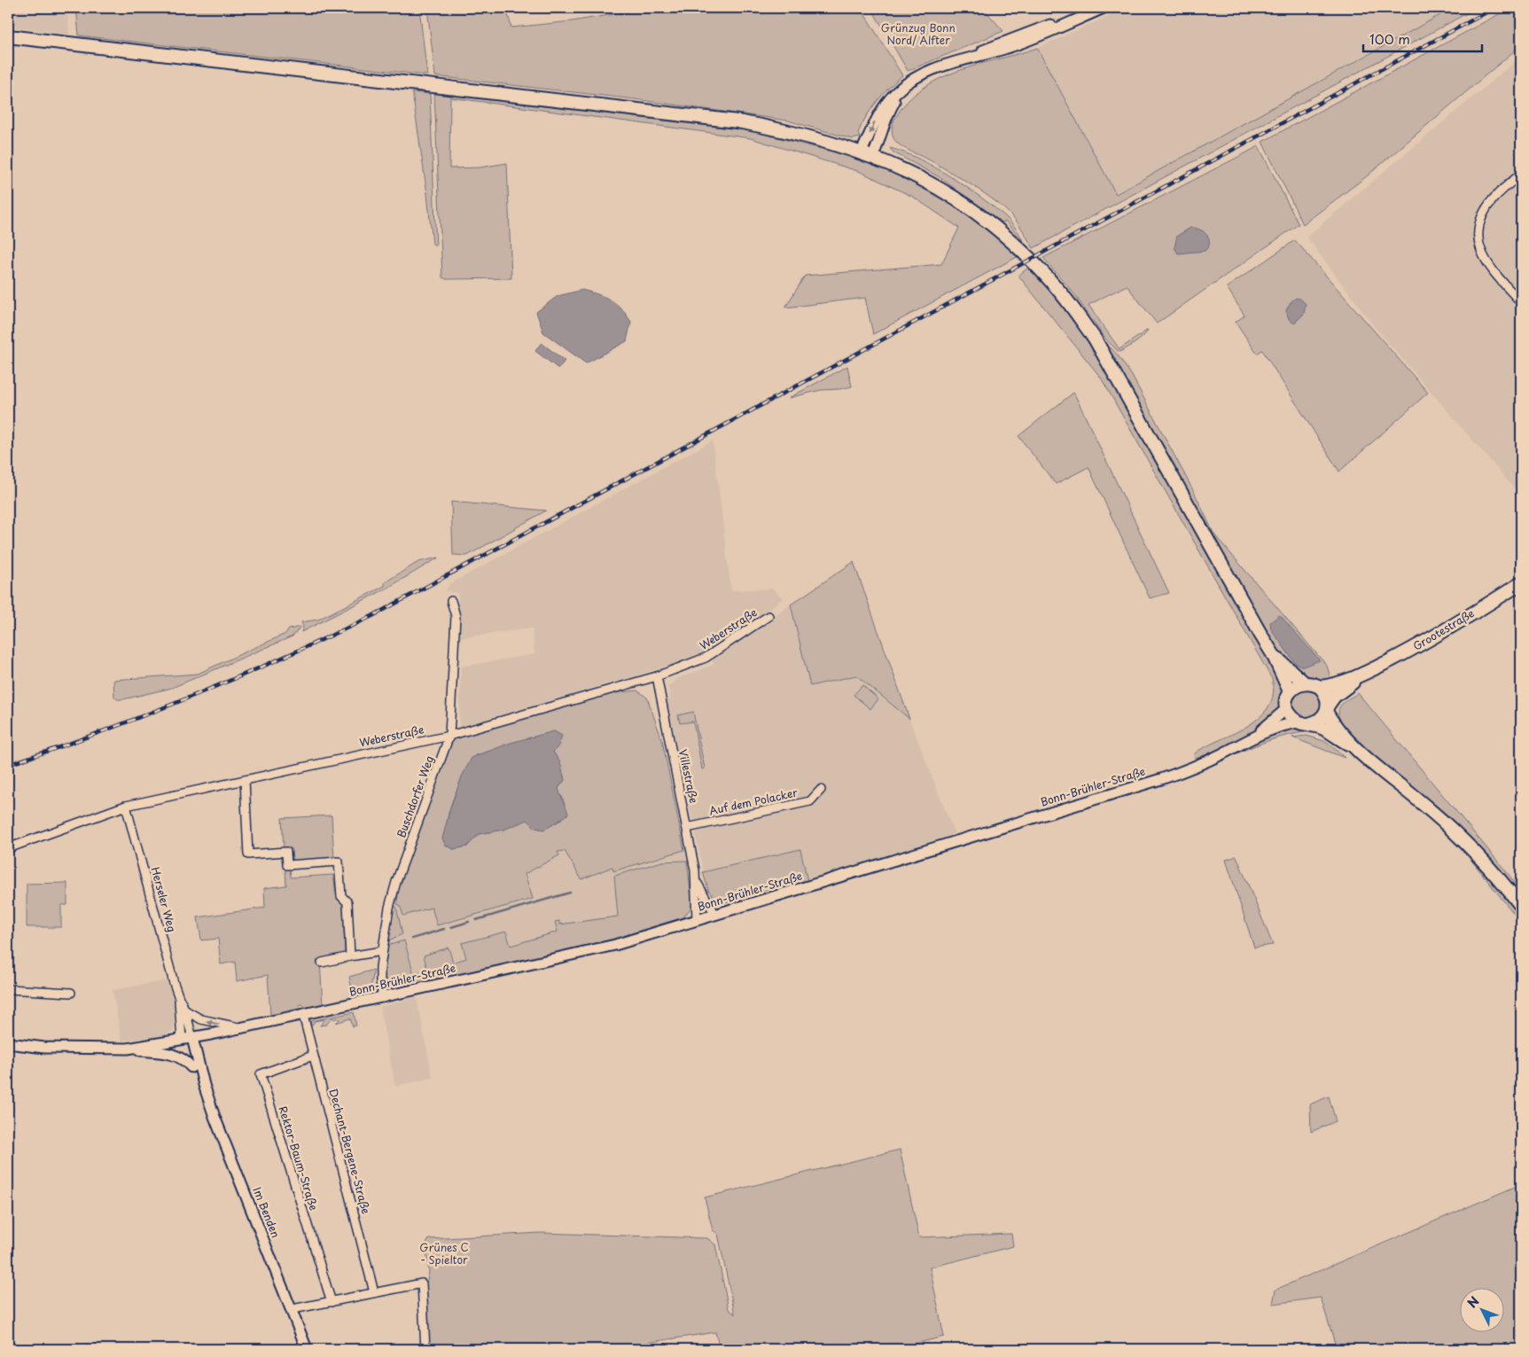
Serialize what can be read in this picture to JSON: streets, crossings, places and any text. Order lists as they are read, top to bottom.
{
  "streets": {
    "main road": ["Grootestraße"],
    "street": [
      "Weberstraße",
      "Villestraße",
      "Bonn-Brühler-Straße",
      "Buschdorfer Weg",
      "Auf dem Polacker",
      "Herseler Weg",
      "Dechant-Bergene-Straße",
      "Rektor-Baum-Straße",
      "Im Benden"
    ]
  },
  "crossings": [
    ["Weberstraße", "Villestraße"],
    ["Weberstraße", "Buschdorfer Weg"],
    ["Weberstraße", "Herseler Weg"],
    ["Grootestraße", "Bonn-Brühler-Straße"],
    ["Villestraße", "Bonn-Brühler-Straße"],
    ["Villestraße", "Auf dem Polacker"],
    ["Bonn-Brühler-Straße", "Buschdorfer Weg"],
    ["Bonn-Brühler-Straße", "Herseler Weg"],
    ["Bonn-Brühler-Straße", "Dechant-Bergene-Straße"],
    ["Bonn-Brühler-Straße", "Im Benden"],
    ["Herseler Weg", "Im Benden"],
    ["Dechant-Bergene-Straße", "Rektor-Baum-Straße"]
  ],
  "parks": ["Grünzug Bonn Nord/ Alfter", "Grünes C - Spieltor"],
  "scale_bar": "100 m",
  "north": "top left"
}
